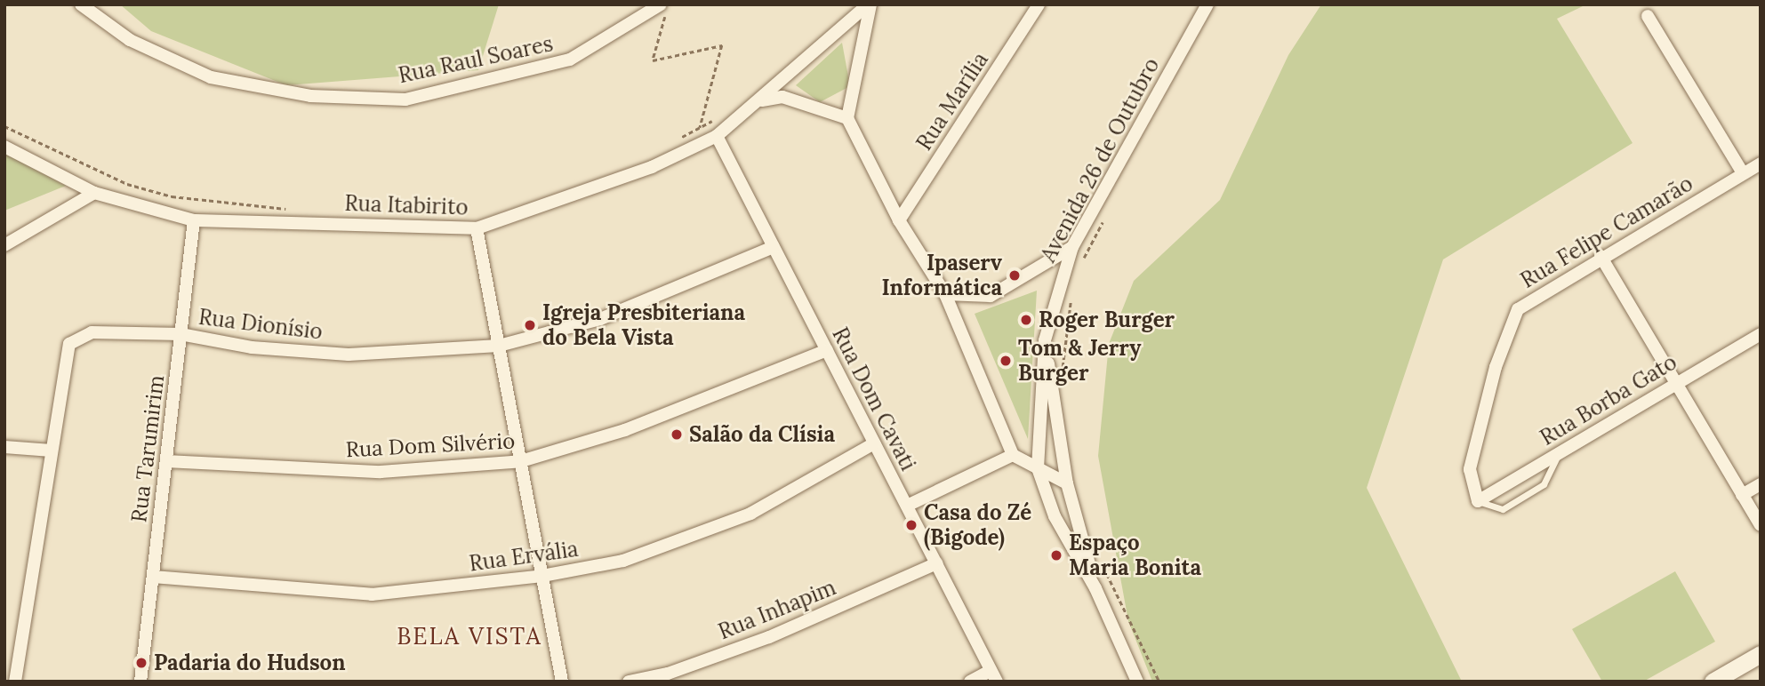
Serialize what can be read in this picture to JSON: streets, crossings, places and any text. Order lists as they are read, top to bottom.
{
  "streets": {
    "street": [
      "Rua Raul Soares",
      "Rua Marília",
      "Avenida 26 de Outubro",
      "Rua Itabirito",
      "Rua Felipe Camarão",
      "Rua Dionísio",
      "Rua Dom Cavati",
      "Rua Borba Gato",
      "Rua Dom Silvério",
      "Rua Tarumirim",
      "Rua Ervália",
      "Rua Inhapim"
    ]
  },
  "crossings": [
    ["Rua Itabirito", "Rua Dom Cavati"],
    ["Rua Itabirito", "Rua Tarumirim"],
    ["Rua Felipe Camarão", "Rua Borba Gato"],
    ["Rua Dionísio", "Rua Dom Cavati"],
    ["Rua Dionísio", "Rua Tarumirim"],
    ["Rua Dom Cavati", "Rua Dom Silvério"],
    ["Rua Dom Cavati", "Rua Ervália"],
    ["Rua Dom Cavati", "Rua Inhapim"],
    ["Rua Dom Silvério", "Rua Tarumirim"],
    ["Rua Tarumirim", "Rua Ervália"]
  ],
  "districts": ["BELA VISTA"],
  "places": [
    "Ipaserv Informática",
    "Roger Burger",
    "Igreja Presbiteriana do Bela Vista",
    "Tom & Jerry Burger",
    "Salão da Clísia",
    "Casa do Zé (Bigode)",
    "Espaço Maria Bonita",
    "Padaria do Hudson"
  ]
}
